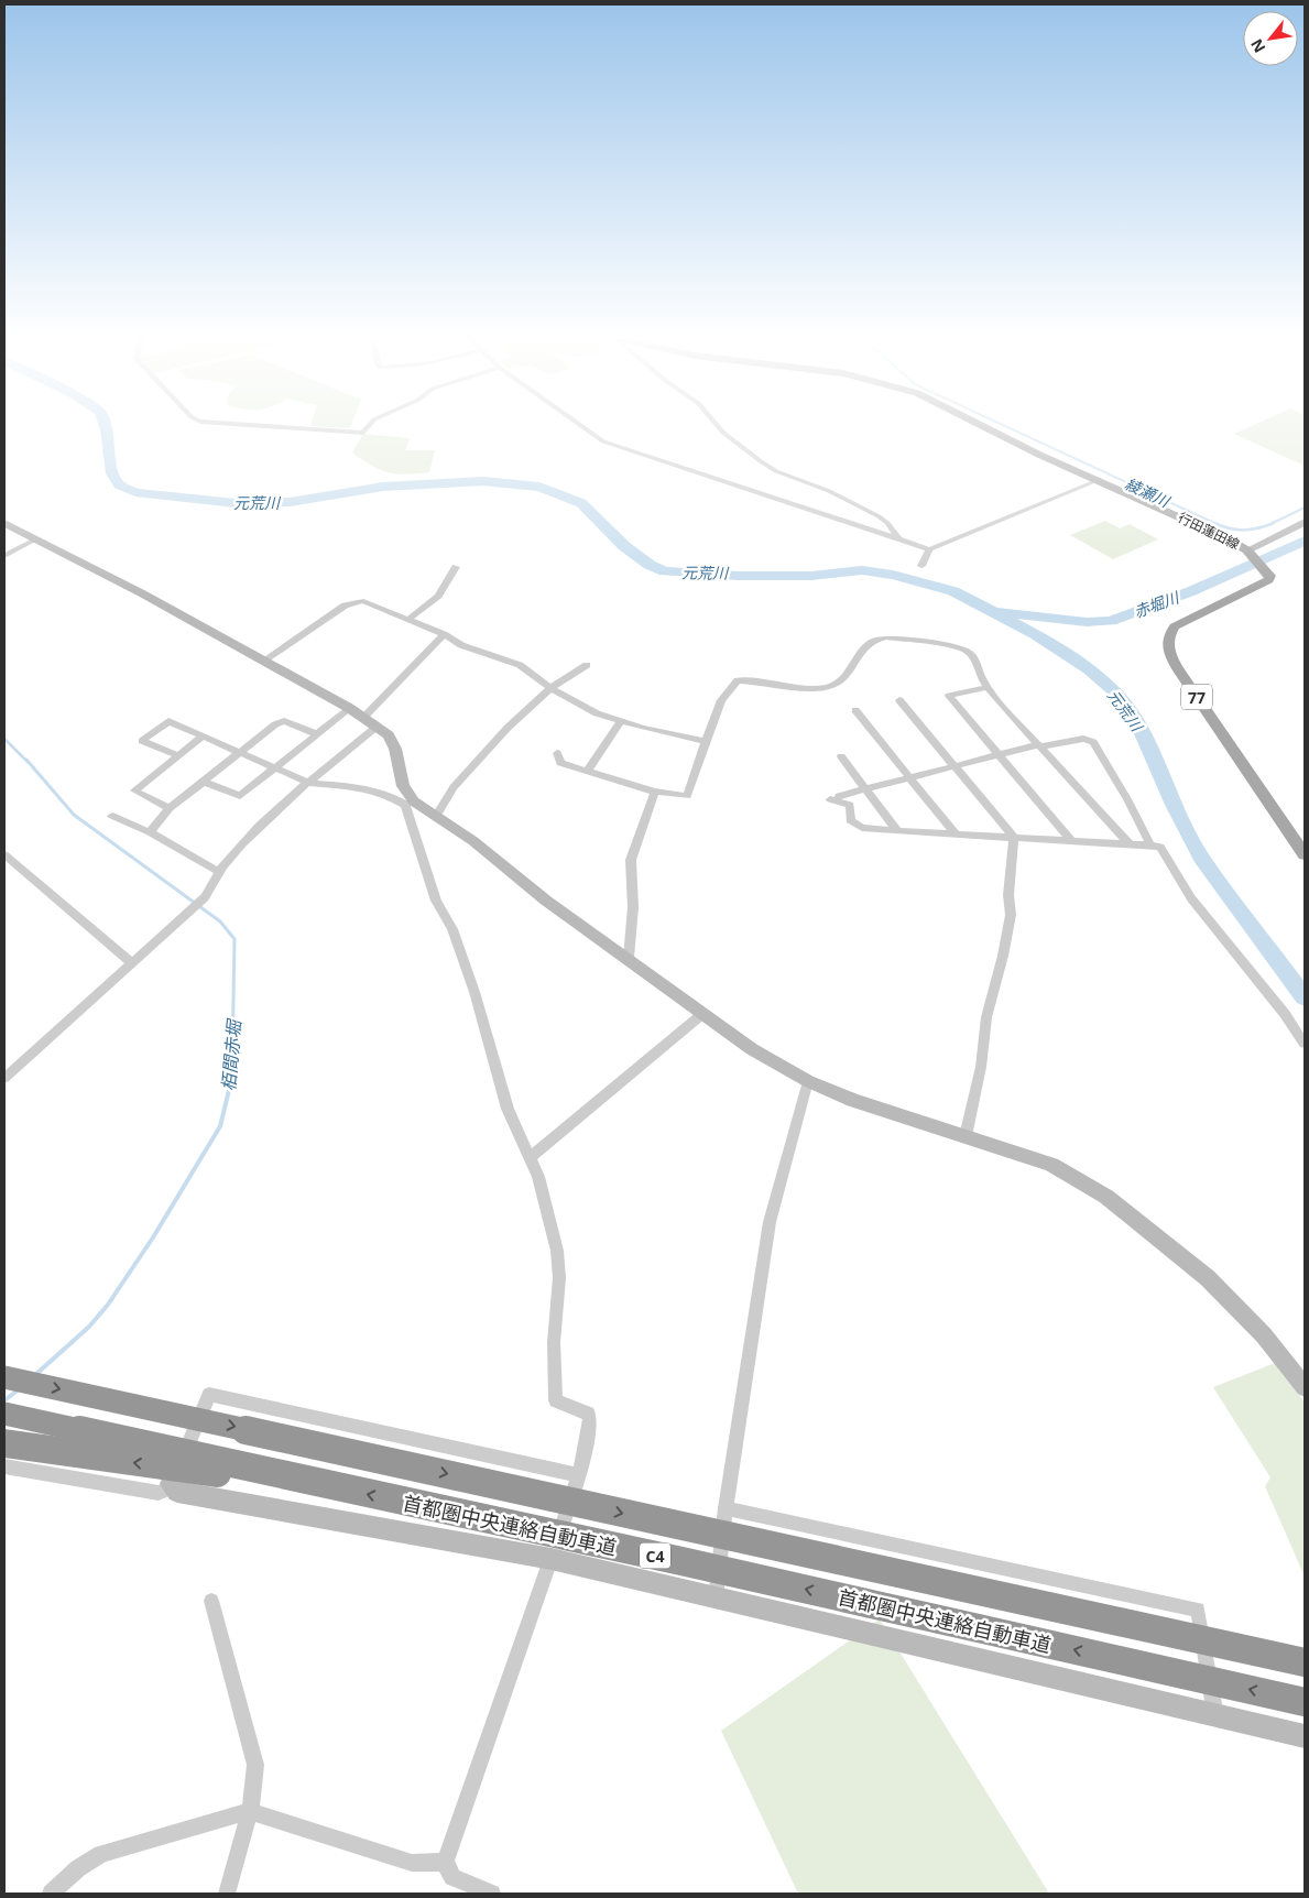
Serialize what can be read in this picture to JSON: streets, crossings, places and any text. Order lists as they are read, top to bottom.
{
  "streets": {
    "highway": ["首都圏中央連絡自動車道", "C4"],
    "main road": ["行田蓮田線", "77"]
  },
  "water": [
    "綾瀬川",
    "元荒川",
    "赤堀川",
    "栢間赤堀"
  ],
  "north": "bottom left"
}
